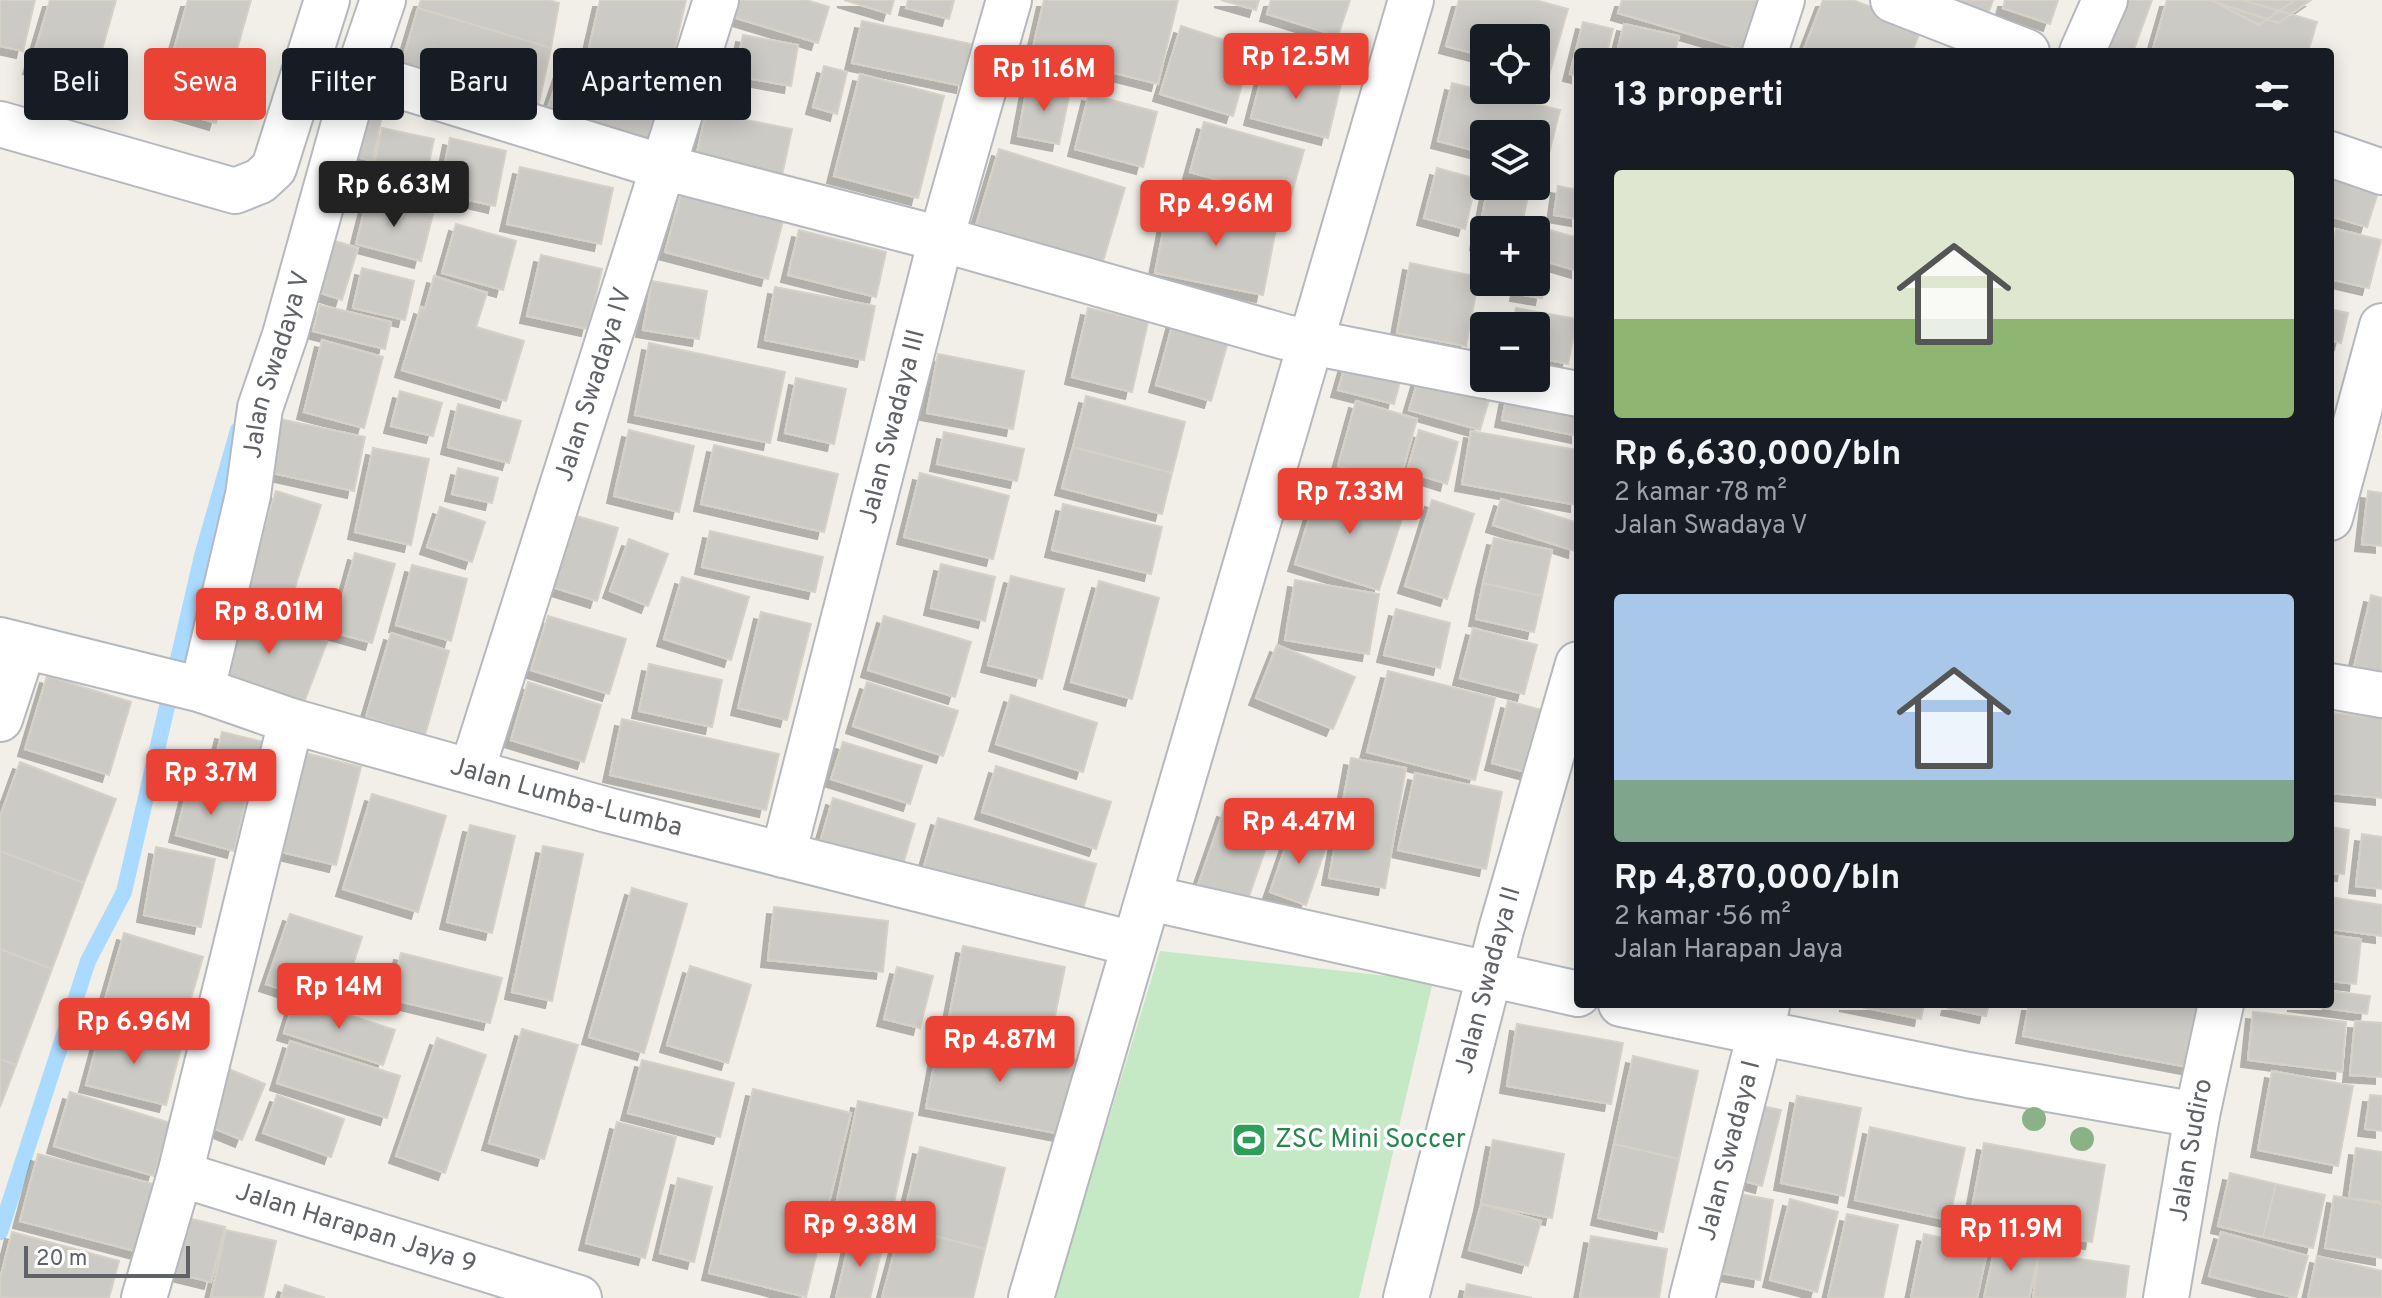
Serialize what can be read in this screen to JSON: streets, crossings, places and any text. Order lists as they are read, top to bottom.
{
  "streets": {
    "street": [
      "Jalan Swadaya V",
      "Jalan Swadaya IV",
      "Jalan Swadaya III",
      "Jalan Lumba-Lumba",
      "Jalan Swadaya II",
      "Jalan Swadaya I",
      "Jalan Sudiro",
      "Jalan Harapan Jaya 9"
    ]
  },
  "crossings": [
    ["Jalan Swadaya V", "Jalan Lumba-Lumba"],
    ["Jalan Swadaya IV", "Jalan Lumba-Lumba"],
    ["Jalan Swadaya III", "Jalan Lumba-Lumba"]
  ],
  "places": {
    "sports": ["ZSC Mini Soccer"]
  },
  "scale_bar": "20 m",
  "page": {
    "map_buttons": ["+", "−"],
    "price": [
      "Rp 12.5M",
      "Rp 11.6M",
      "Rp 6.63M",
      "Rp 4.96M",
      "Rp 7.33M",
      "Rp 8.01M",
      "Rp 3.7M",
      "Rp 4.47M",
      "Rp 14M",
      "Rp 6.96M",
      "Rp 4.87M",
      "Rp 9.38M",
      "Rp 11.9M"
    ],
    "chip": [
      "Beli",
      "Sewa",
      "Filter",
      "Baru",
      "Apartemen"
    ],
    "heading": "13 properti",
    "list": [
      {
        "name": "Rp 6,630,000/bln",
        "note": "2 kamar · 78 m² · Jalan Swadaya V"
      },
      {
        "name": "Rp 4,870,000/bln",
        "note": "2 kamar · 56 m² · Jalan Harapan Jaya"
      }
    ],
    "scale": "20 m"
  }
}
